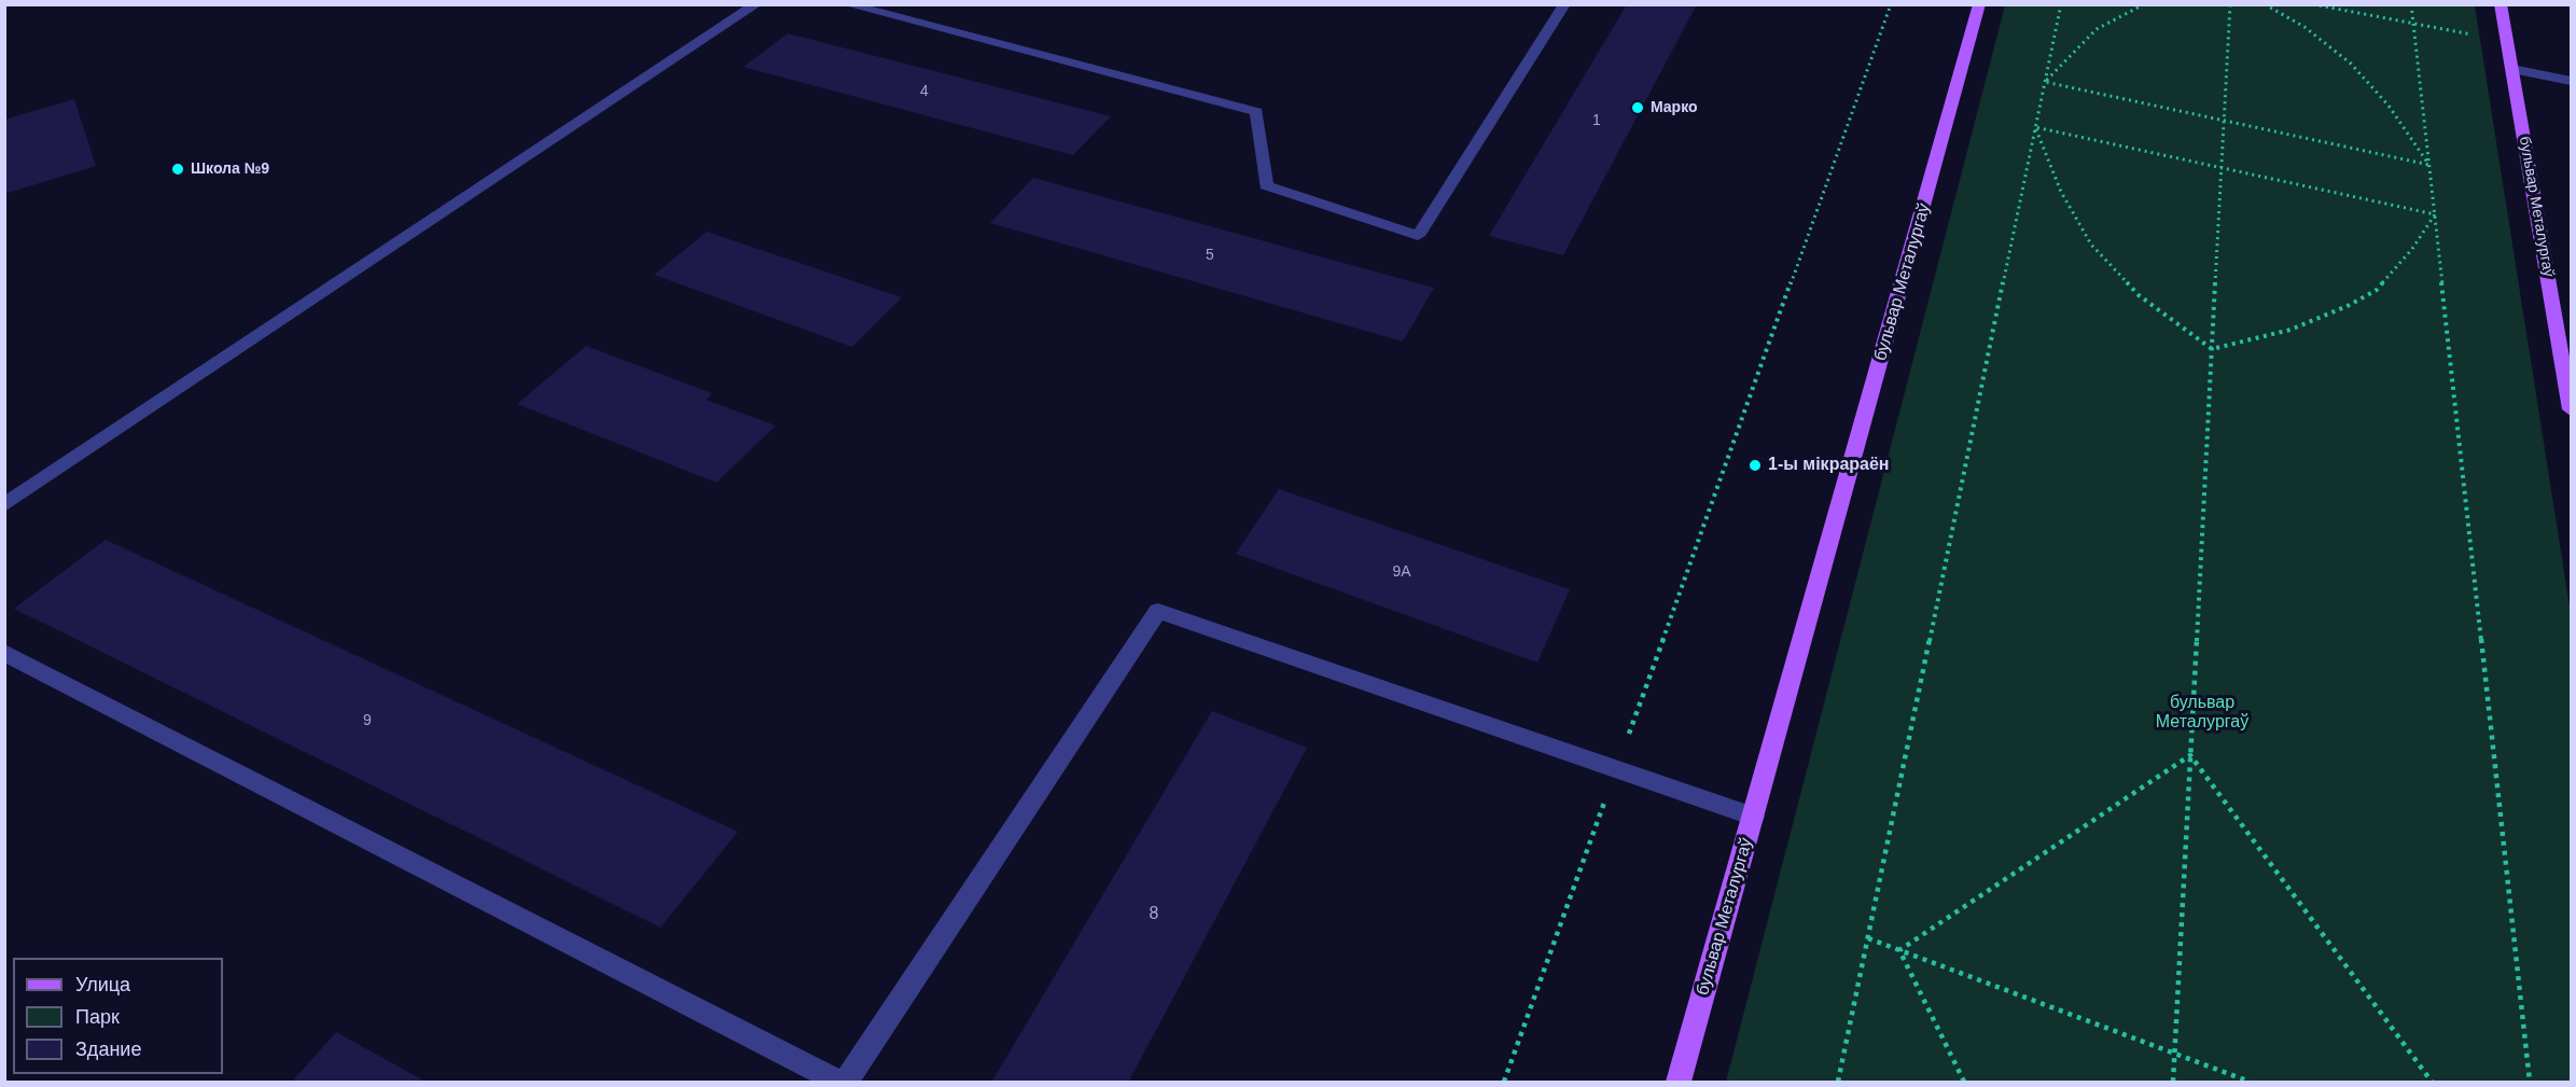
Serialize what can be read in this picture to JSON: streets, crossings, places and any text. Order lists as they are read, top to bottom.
{
  "streets": {
    "main road": ["бульвар Металургаў"]
  },
  "parks": ["бульвар Металургаў"],
  "places": ["Марко", "Школа №9", "1-ы мікрараён"],
  "house_numbers": [
    "4",
    "1",
    "5",
    "9А",
    "9",
    "8"
  ],
  "legend": ["Улица", "Парк", "Здание"]
}
